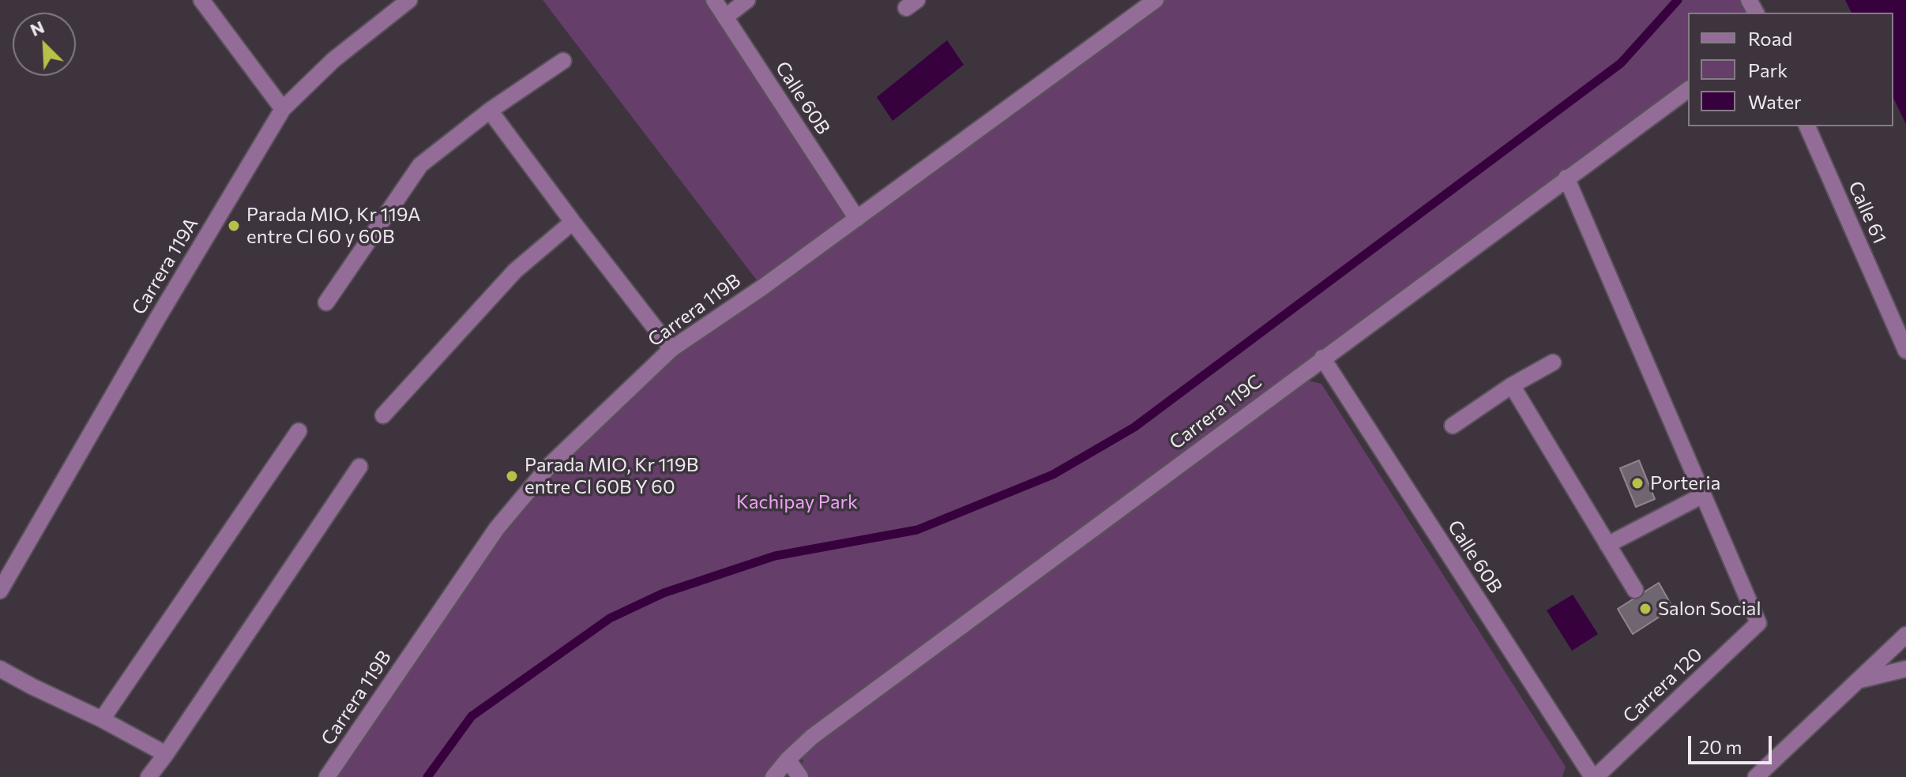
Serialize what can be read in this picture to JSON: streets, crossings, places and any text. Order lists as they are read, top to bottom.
{
  "streets": {
    "street": [
      "Calle 60B",
      "Calle 61",
      "Carrera 119A",
      "Carrera 119B",
      "Carrera 119C",
      "Carrera 120"
    ]
  },
  "crossings": [
    ["Calle 60B", "Carrera 119B"],
    ["Calle 60B", "Carrera 119C"],
    ["Calle 60B", "Carrera 120"]
  ],
  "parks": ["Kachipay Park"],
  "places": [
    "Parada MIO, Kr 119A entre Cl 60 y 60B",
    "Parada MIO, Kr 119B entre Cl 60B Y 60",
    "Porteria",
    "Salon Social"
  ],
  "legend": ["Road", "Park", "Water"],
  "scale_bar": "20 m",
  "north": "top left"
}
